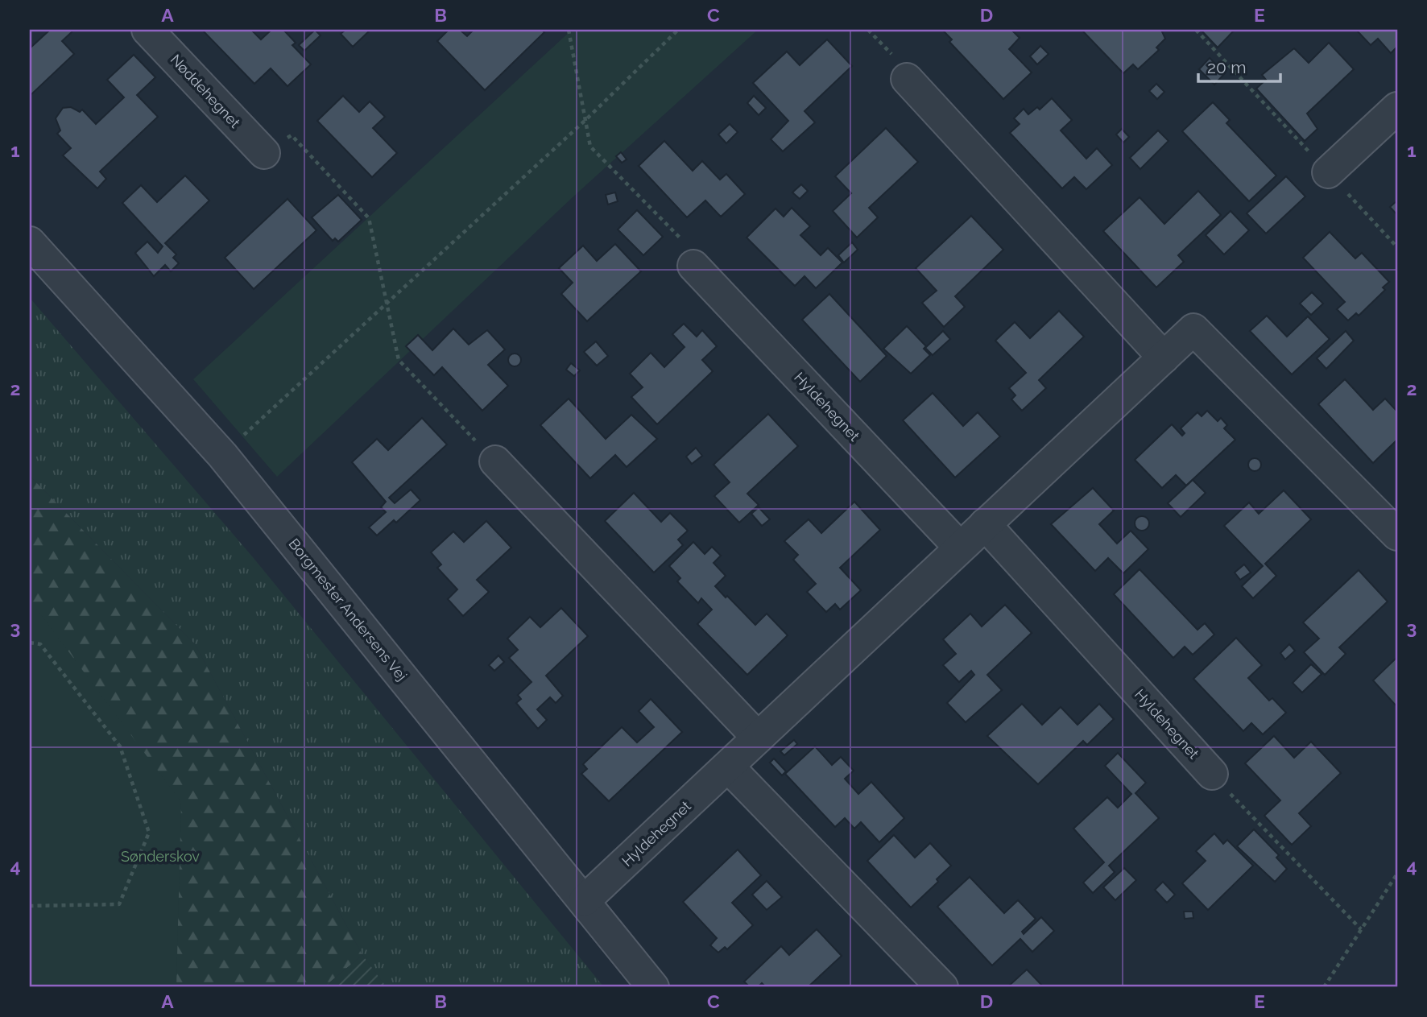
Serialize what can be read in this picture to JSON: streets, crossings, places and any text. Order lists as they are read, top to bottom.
{
  "streets": {
    "street": ["Nøddehegnet", "Hyldehegnet", "Borgmester Andersens Vej"]
  },
  "crossings": [
    ["Hyldehegnet", "Borgmester Andersens Vej"]
  ],
  "parks": ["Sønderskov"],
  "scale_bar": "20 m",
  "grid": {
    "columns": [
      "A",
      "B",
      "C",
      "D",
      "E"
    ],
    "rows": [
      "1",
      "2",
      "3",
      "4"
    ]
  }
}
